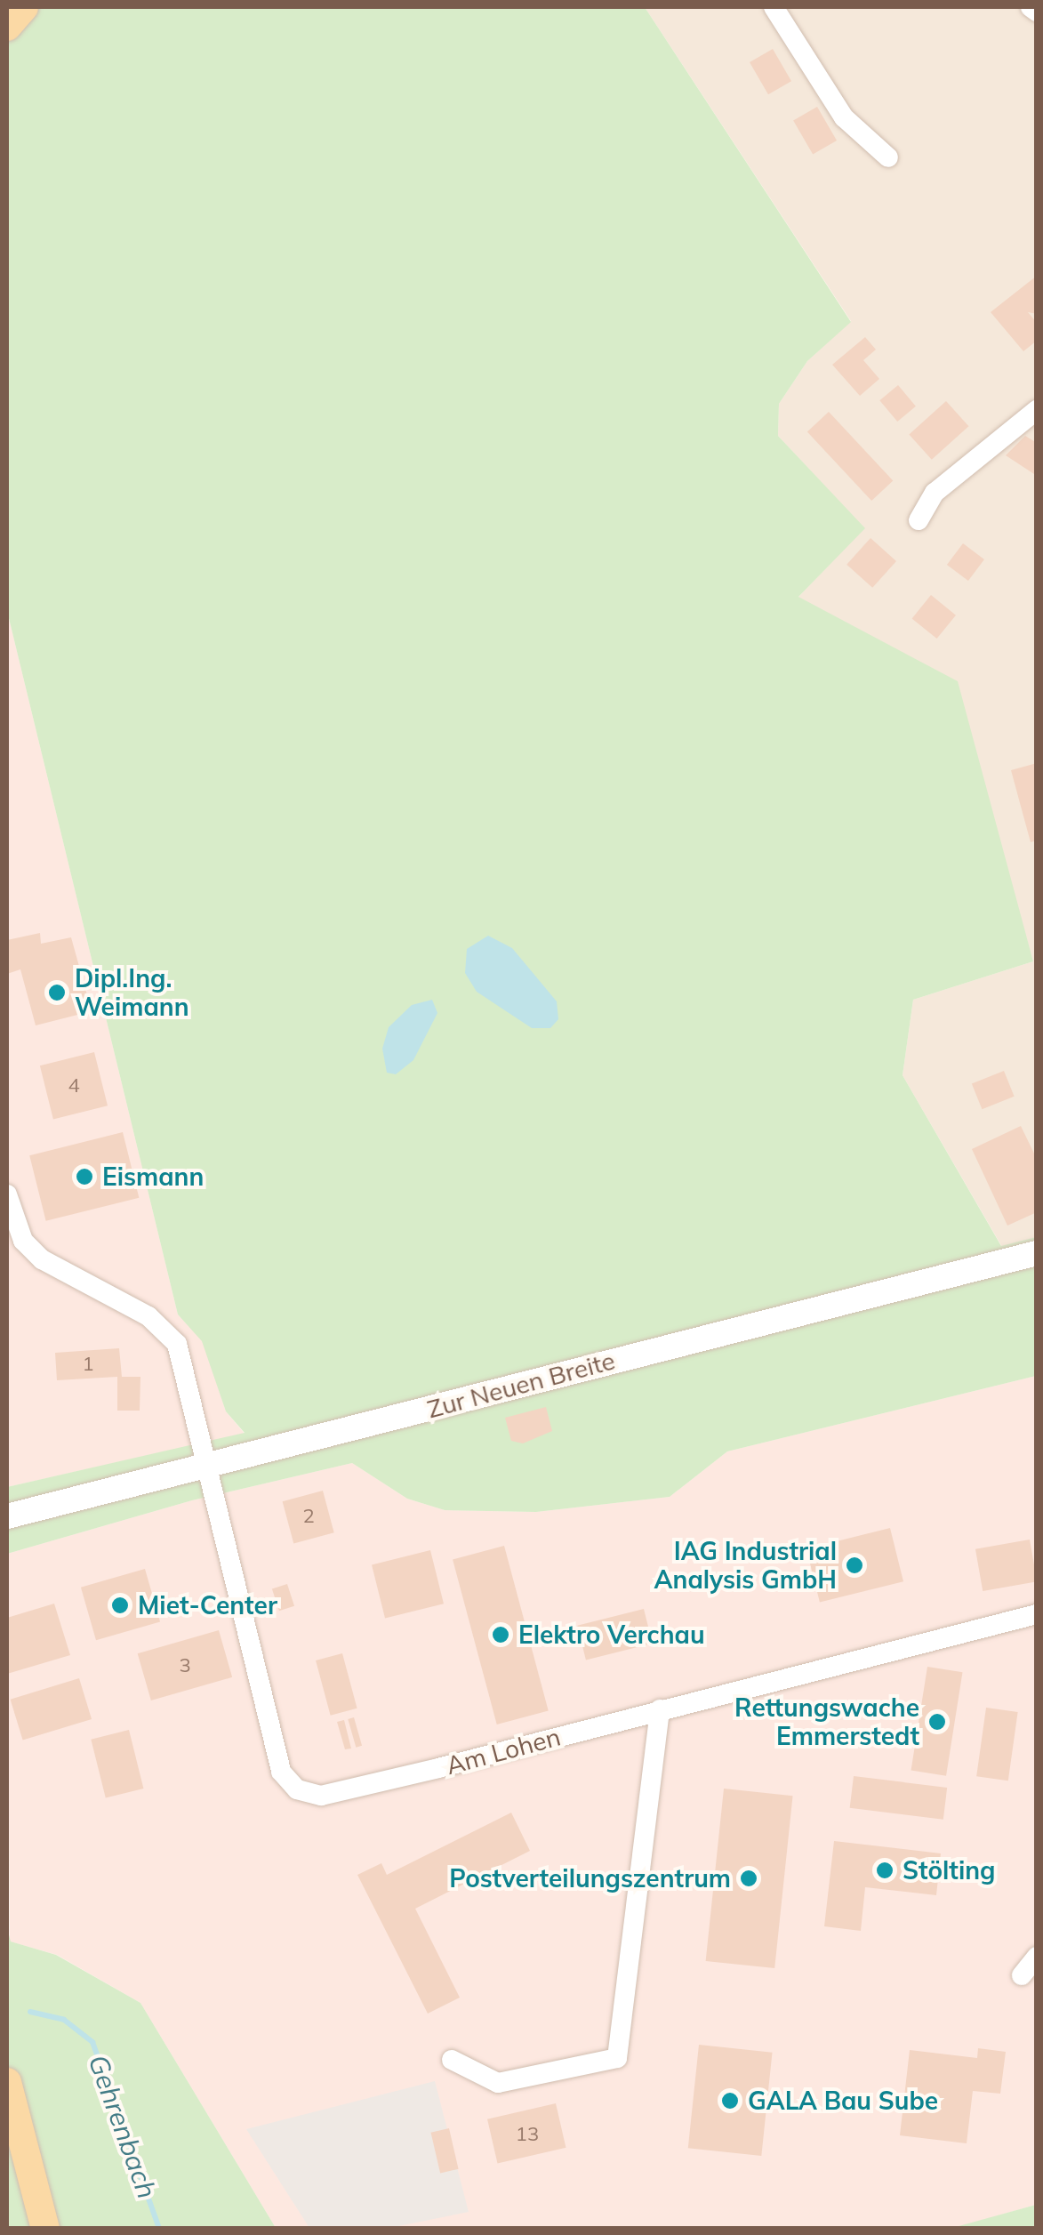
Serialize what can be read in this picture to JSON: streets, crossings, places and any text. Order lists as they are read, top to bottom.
{
  "streets": {
    "street": ["Zur Neuen Breite", "Am Lohen"]
  },
  "crossings": [
    ["Zur Neuen Breite", "Am Lohen"]
  ],
  "water": ["Gehrenbach"],
  "places": [
    "Dipl.Ing. Weimann",
    "Eismann",
    "IAG Industrial Analysis GmbH",
    "Miet-Center",
    "Elektro Verchau",
    "Rettungswache Emmerstedt",
    "Stölting",
    "Postverteilungszentrum",
    "GALA Bau Sube"
  ],
  "house_numbers": [
    "4",
    "1",
    "2",
    "3",
    "13"
  ]
}
